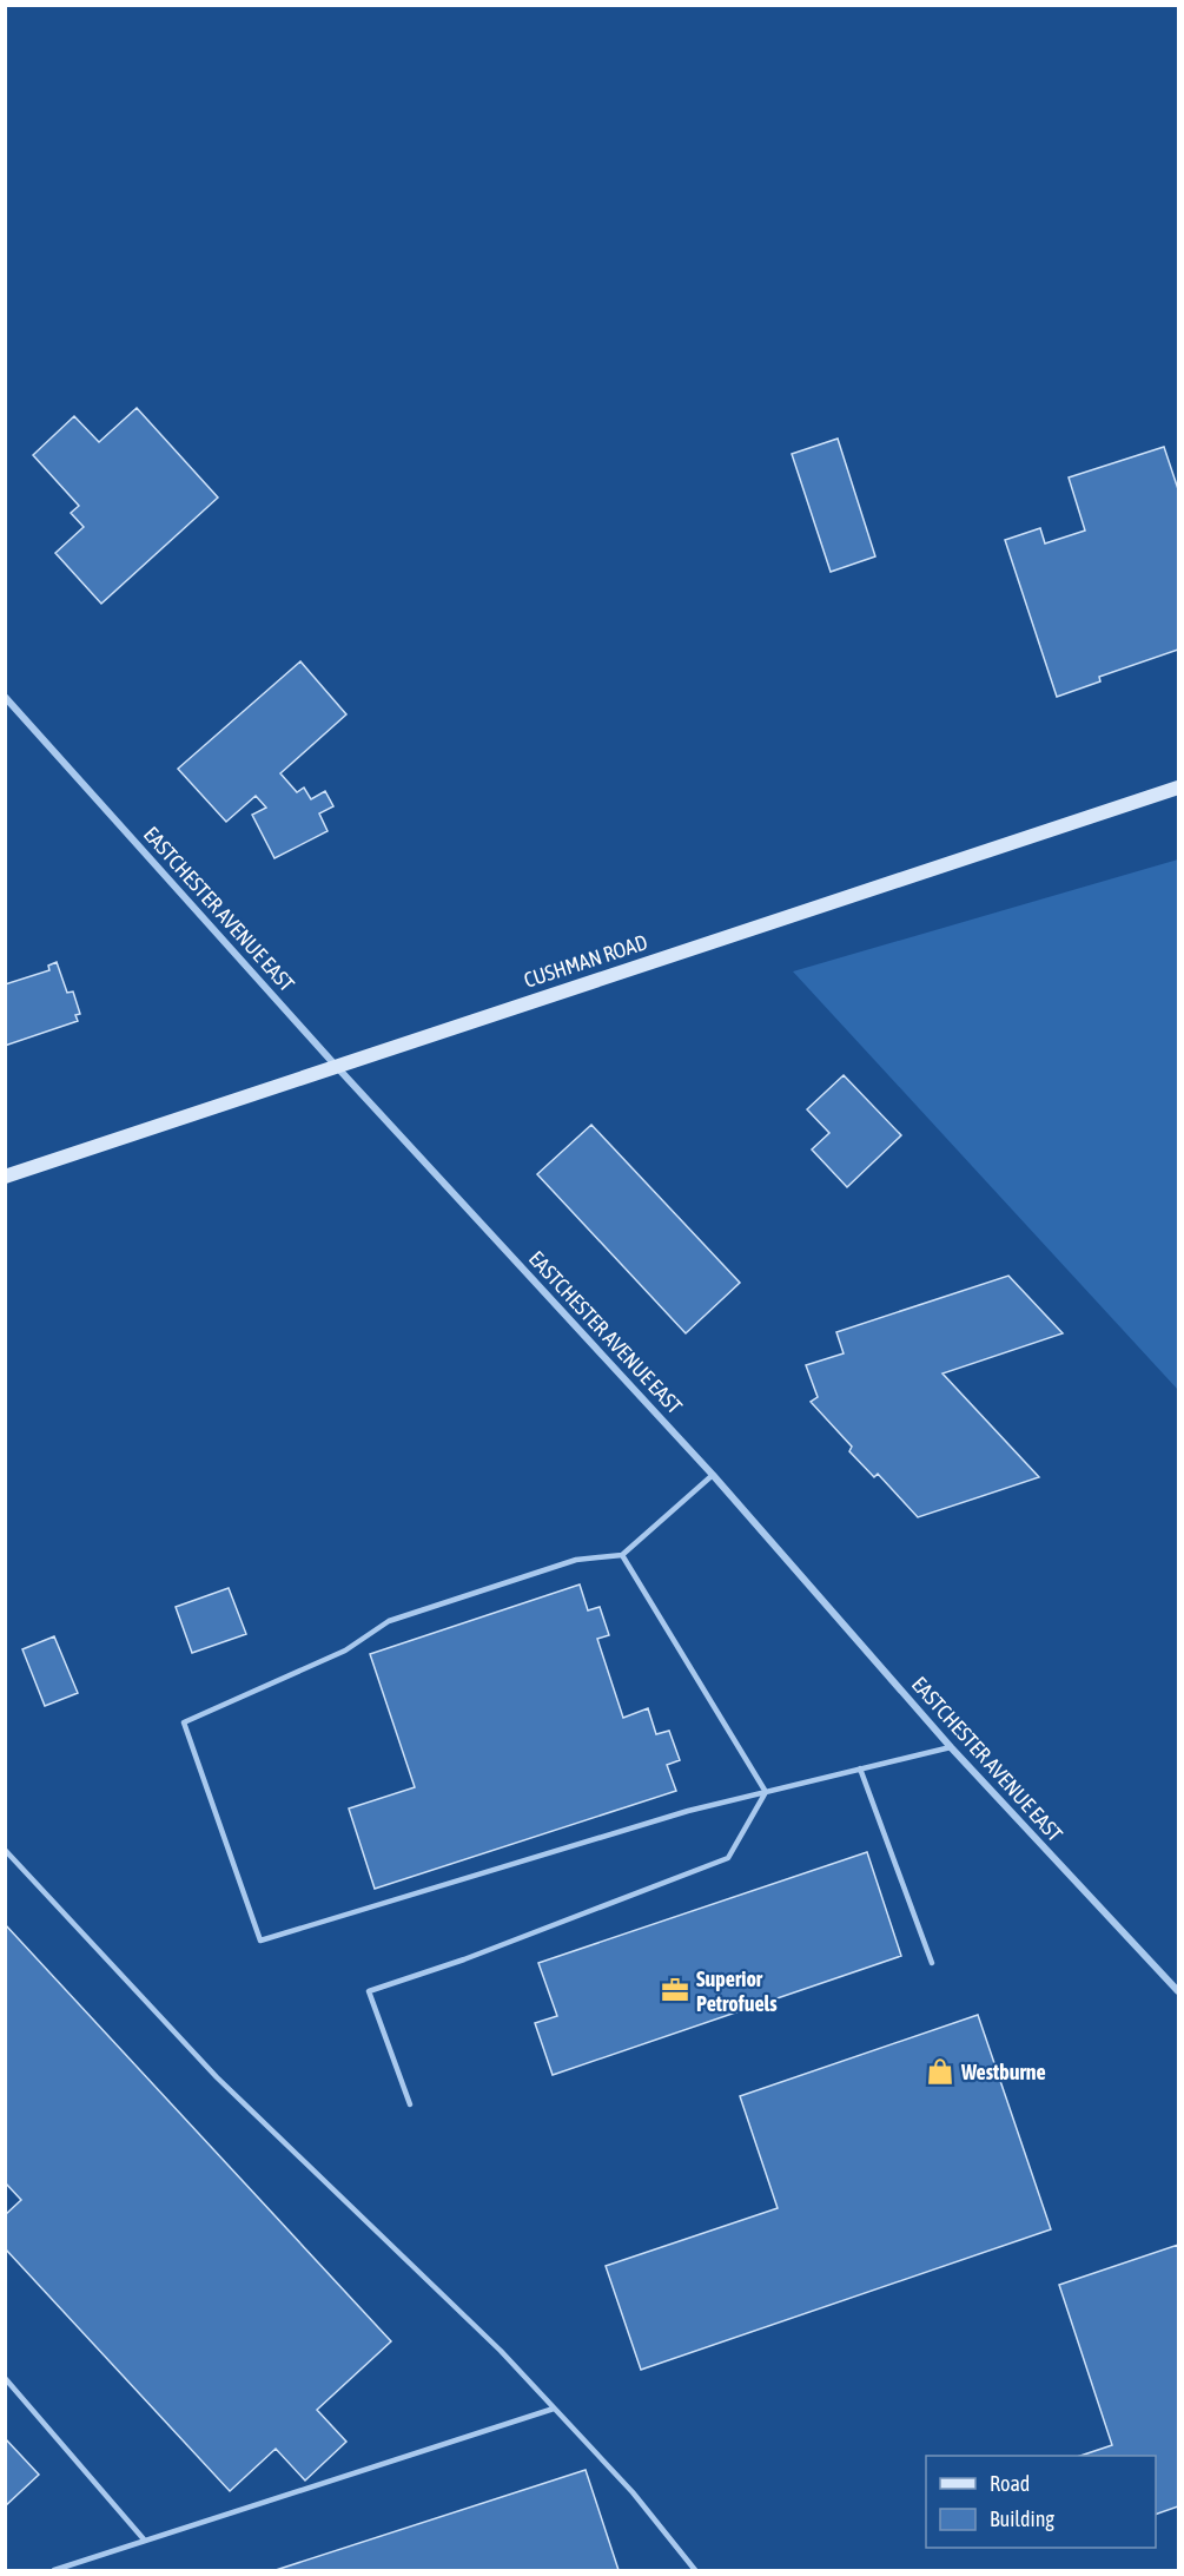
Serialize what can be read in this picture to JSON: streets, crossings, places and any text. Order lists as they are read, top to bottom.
{
  "streets": {
    "street": ["EASTCHESTER AVENUE EAST", "CUSHMAN ROAD"]
  },
  "crossings": [
    ["EASTCHESTER AVENUE EAST", "CUSHMAN ROAD"]
  ],
  "places": {
    "office": ["Superior Petrofuels"],
    "shop": ["Westburne"]
  },
  "legend": ["Road", "Building"]
}
